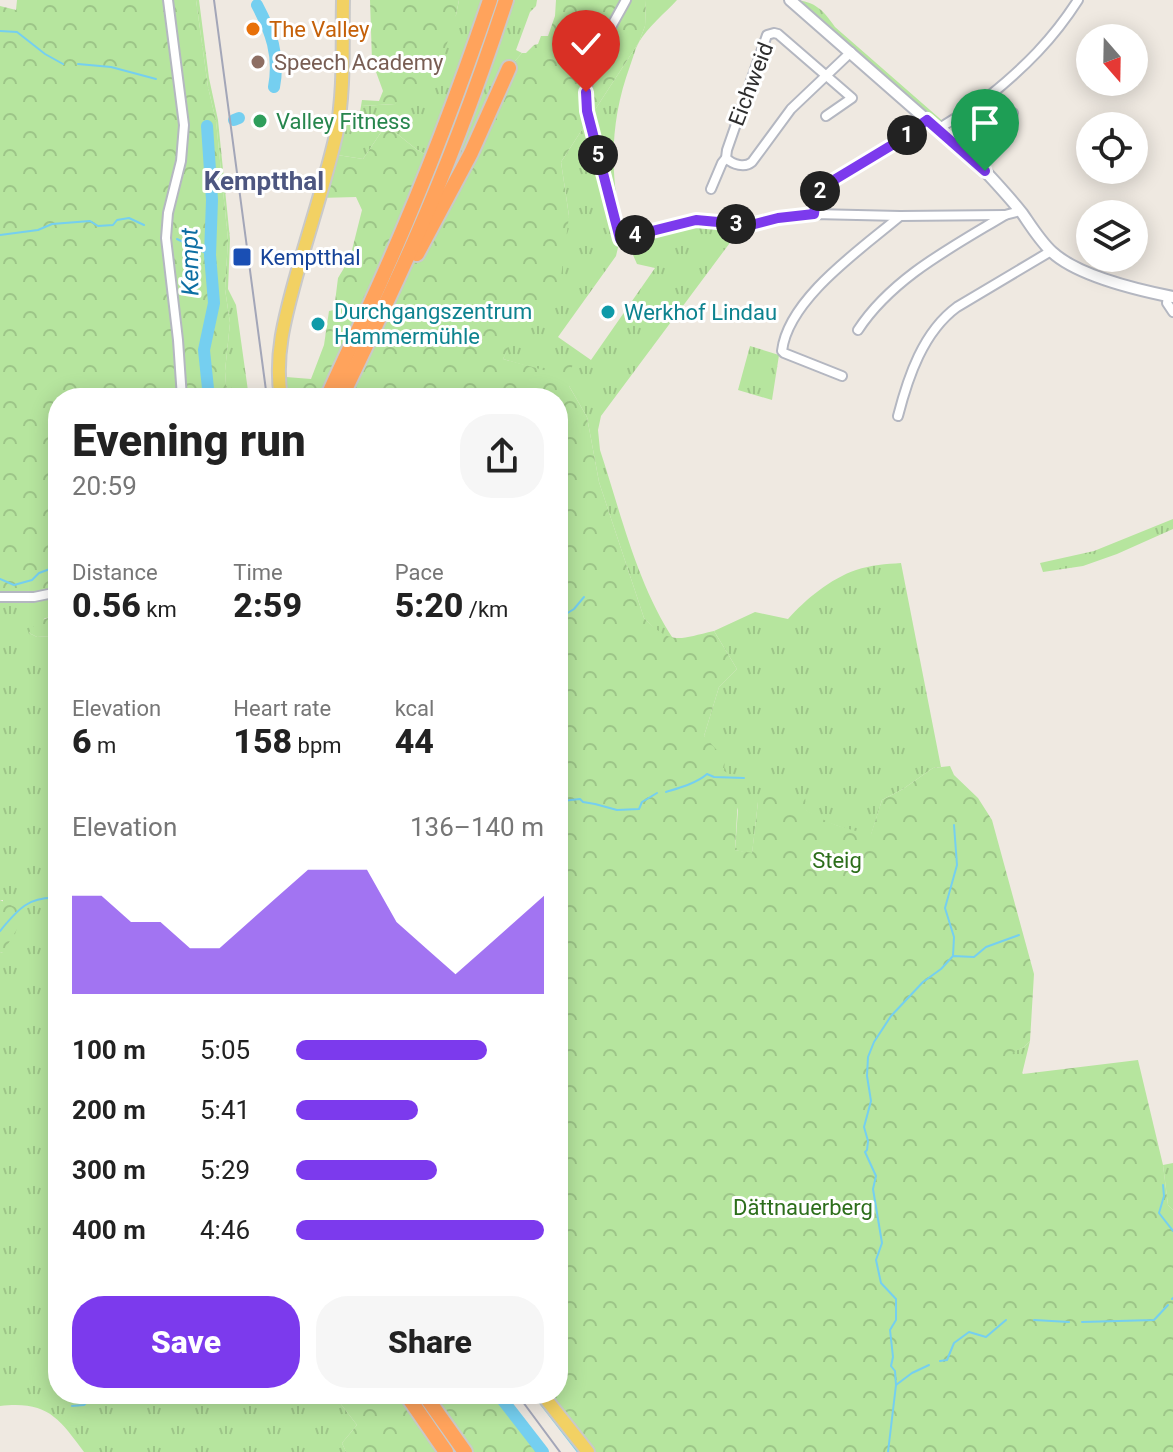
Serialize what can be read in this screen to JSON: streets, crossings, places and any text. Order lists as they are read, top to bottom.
{
  "streets": {
    "street": ["Eichweid"]
  },
  "districts": ["Kemptthal"],
  "water": ["Kempt"],
  "parks": ["Steig", "Dättnauerberg"],
  "places": {
    "other": [
      "The Valley",
      "Speech Academy",
      "Valley Fitness",
      "Werkhof Lindau",
      "Durchgangszentrum Hammermühle"
    ],
    "transit": ["Kemptthal"]
  },
  "north": "bottom",
  "page": {
    "pins": [
      "1",
      "5",
      "2",
      "3",
      "4"
    ],
    "heading": ["Evening run", "20:59"],
    "stats": [
      ["Distance", "0.56 km"],
      ["Time", "2:59"],
      ["Pace", "5:20 /km"],
      ["Elevation", "6 m"],
      ["Heart rate", "158 bpm"],
      ["kcal", "44"]
    ],
    "chart": ["Elevation", "136–140 m"],
    "list": [
      {
        "name": "100 m",
        "note": "5:05"
      },
      {
        "name": "200 m",
        "note": "5:41"
      },
      {
        "name": "300 m",
        "note": "5:29"
      },
      {
        "name": "400 m",
        "note": "4:46"
      }
    ],
    "buttons": ["Save", "Share"]
  }
}
